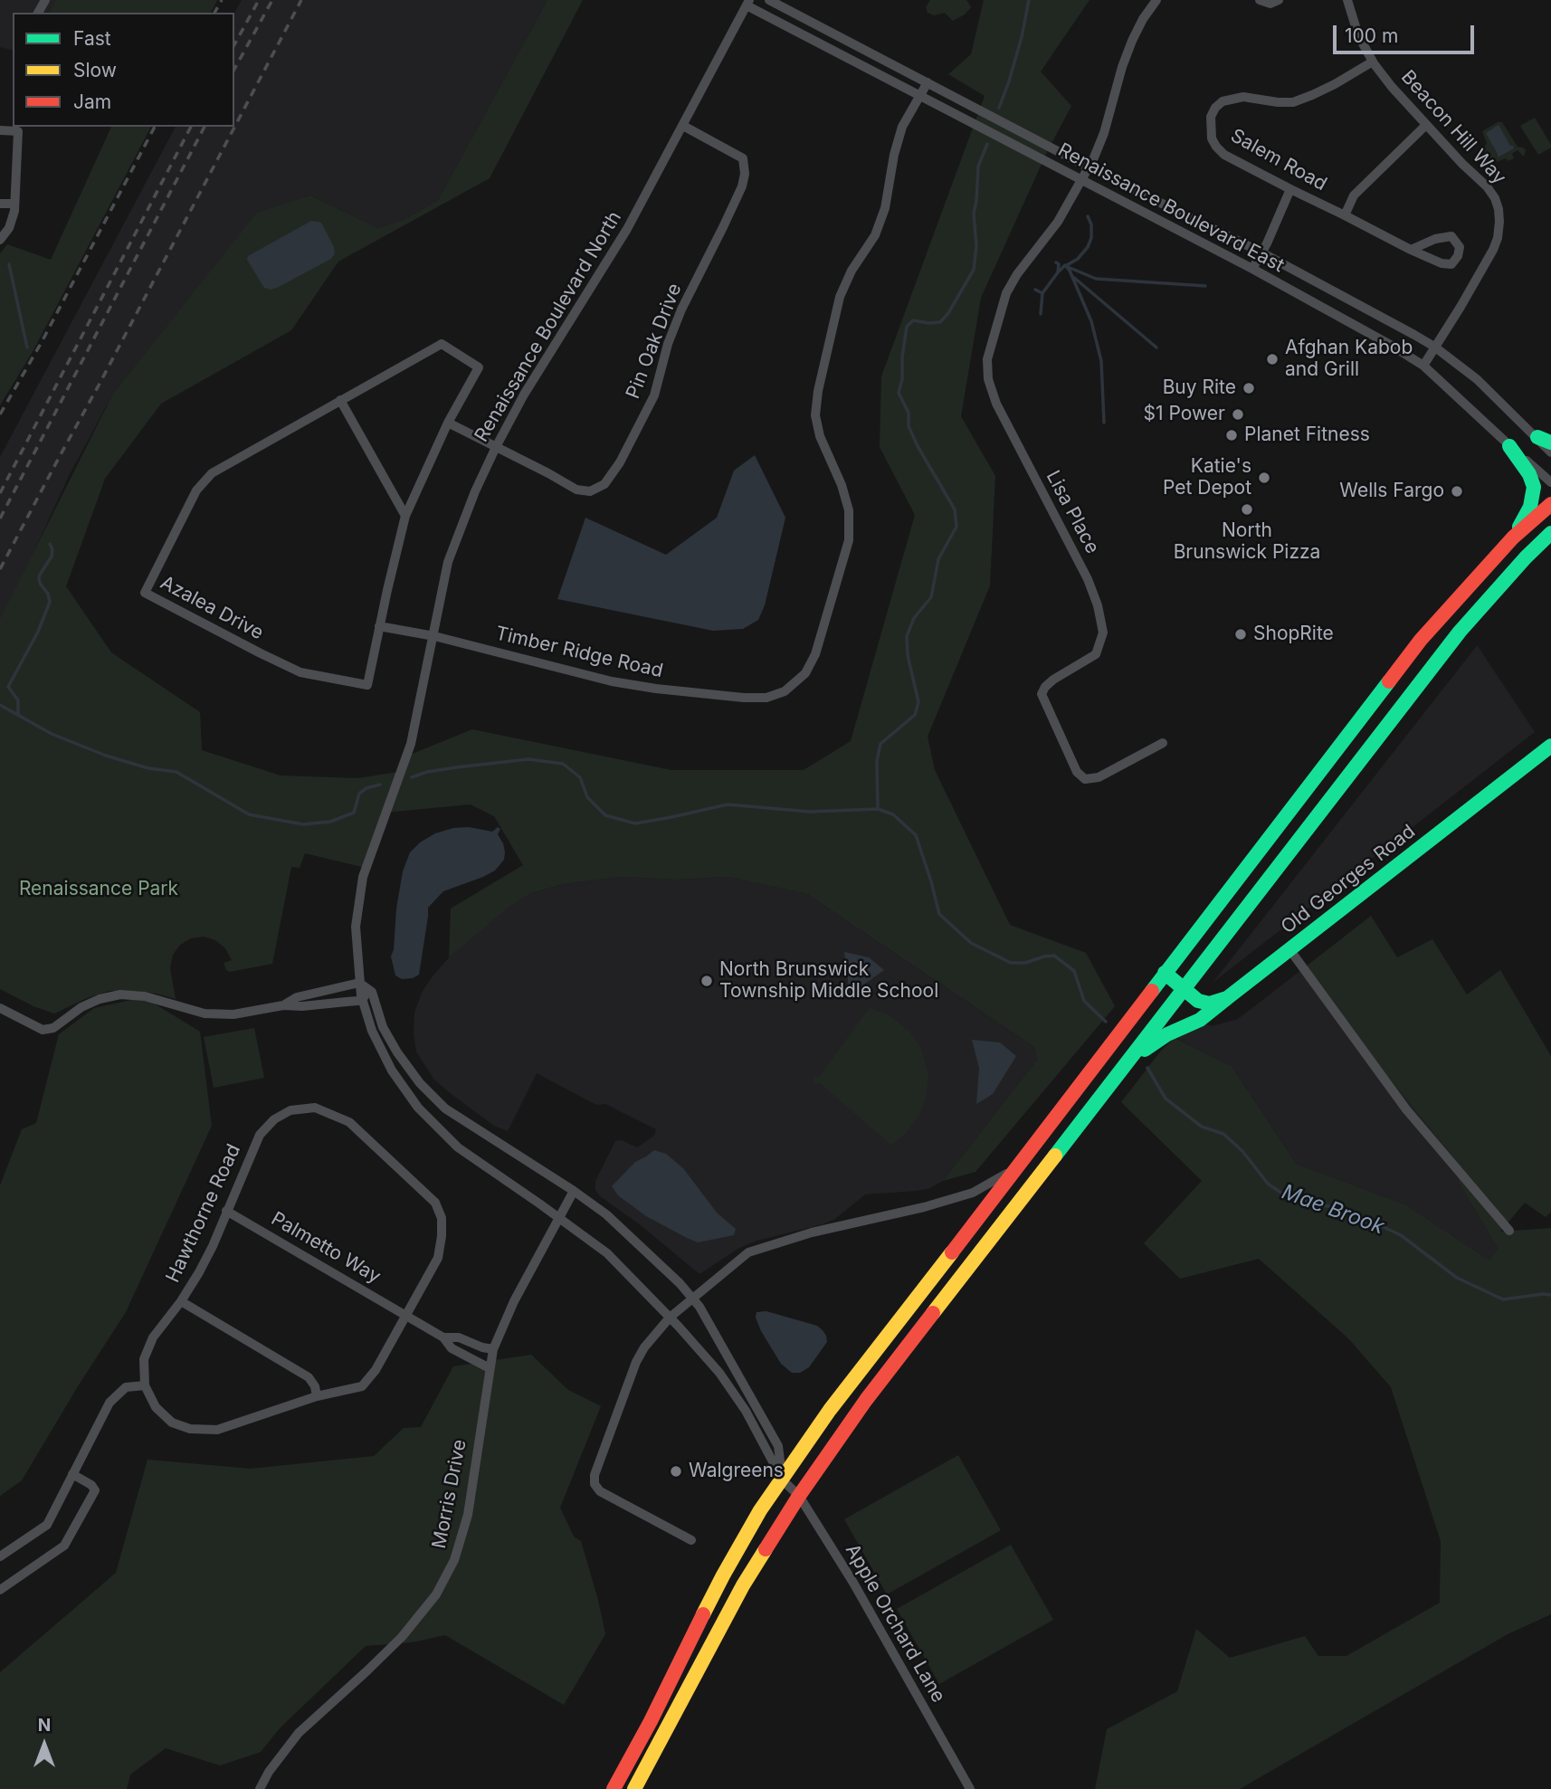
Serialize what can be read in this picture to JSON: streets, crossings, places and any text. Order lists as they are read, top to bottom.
{
  "streets": {
    "main road": ["Old Georges Road"],
    "street": [
      "Beacon Hill Way",
      "Salem Road",
      "Renaissance Boulevard East",
      "Renaissance Boulevard North",
      "Pin Oak Drive",
      "Lisa Place",
      "Azalea Drive",
      "Timber Ridge Road",
      "Hawthorne Road",
      "Palmetto Way",
      "Morris Drive",
      "Apple Orchard Lane"
    ]
  },
  "crossings": [
    ["Beacon Hill Way", "Salem Road"],
    ["Beacon Hill Way", "Renaissance Boulevard East"],
    ["Renaissance Boulevard East", "Renaissance Boulevard North"],
    ["Renaissance Boulevard East", "Lisa Place"],
    ["Renaissance Boulevard East", "Timber Ridge Road"],
    ["Renaissance Boulevard North", "Pin Oak Drive"],
    ["Renaissance Boulevard North", "Timber Ridge Road"],
    ["Renaissance Boulevard North", "Morris Drive"],
    ["Renaissance Boulevard North", "Apple Orchard Lane"],
    ["Hawthorne Road", "Palmetto Way"]
  ],
  "water": ["Mae Brook"],
  "parks": ["Renaissance Park"],
  "places": [
    "Afghan Kabob and Grill",
    "Buy Rite",
    "$1 Power",
    "Planet Fitness",
    "Katie's Pet Depot",
    "Wells Fargo",
    "North Brunswick Pizza",
    "ShopRite",
    "North Brunswick Township Middle School",
    "Walgreens"
  ],
  "legend": ["Fast", "Slow", "Jam"],
  "scale_bar": "100 m",
  "north": "top"
}
